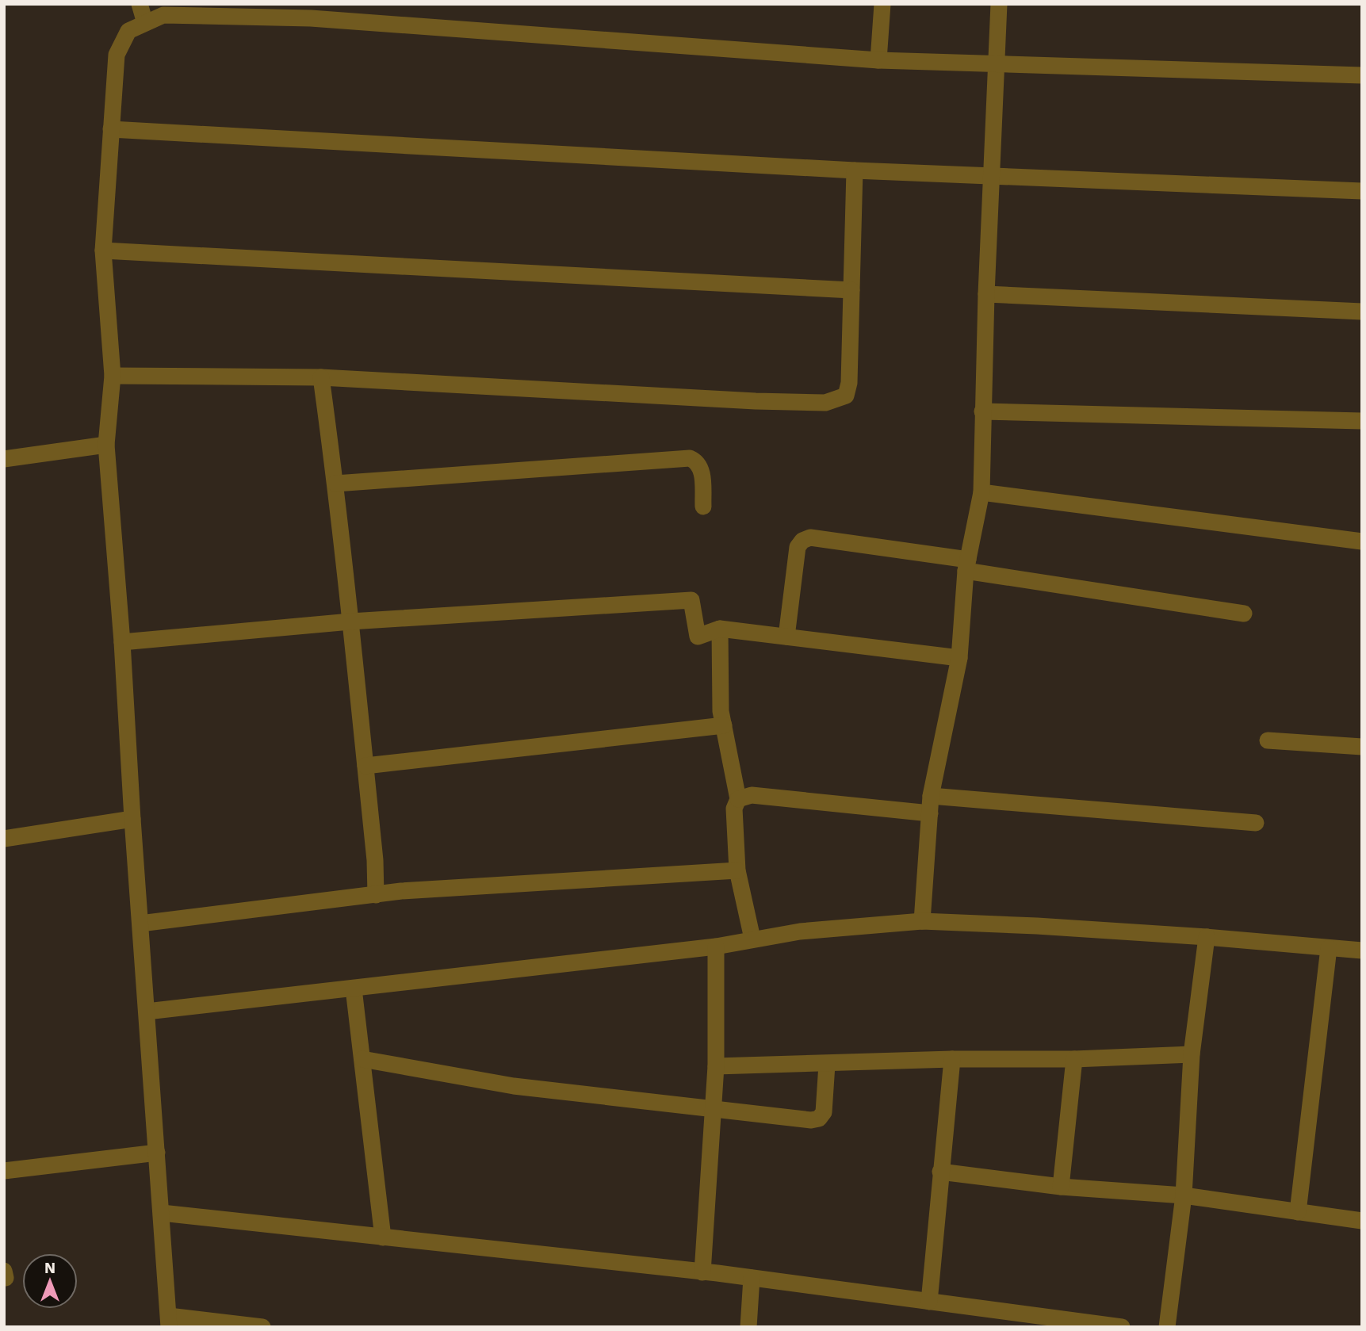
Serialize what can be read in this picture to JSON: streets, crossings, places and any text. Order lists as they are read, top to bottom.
{
  "north": "top"
}
